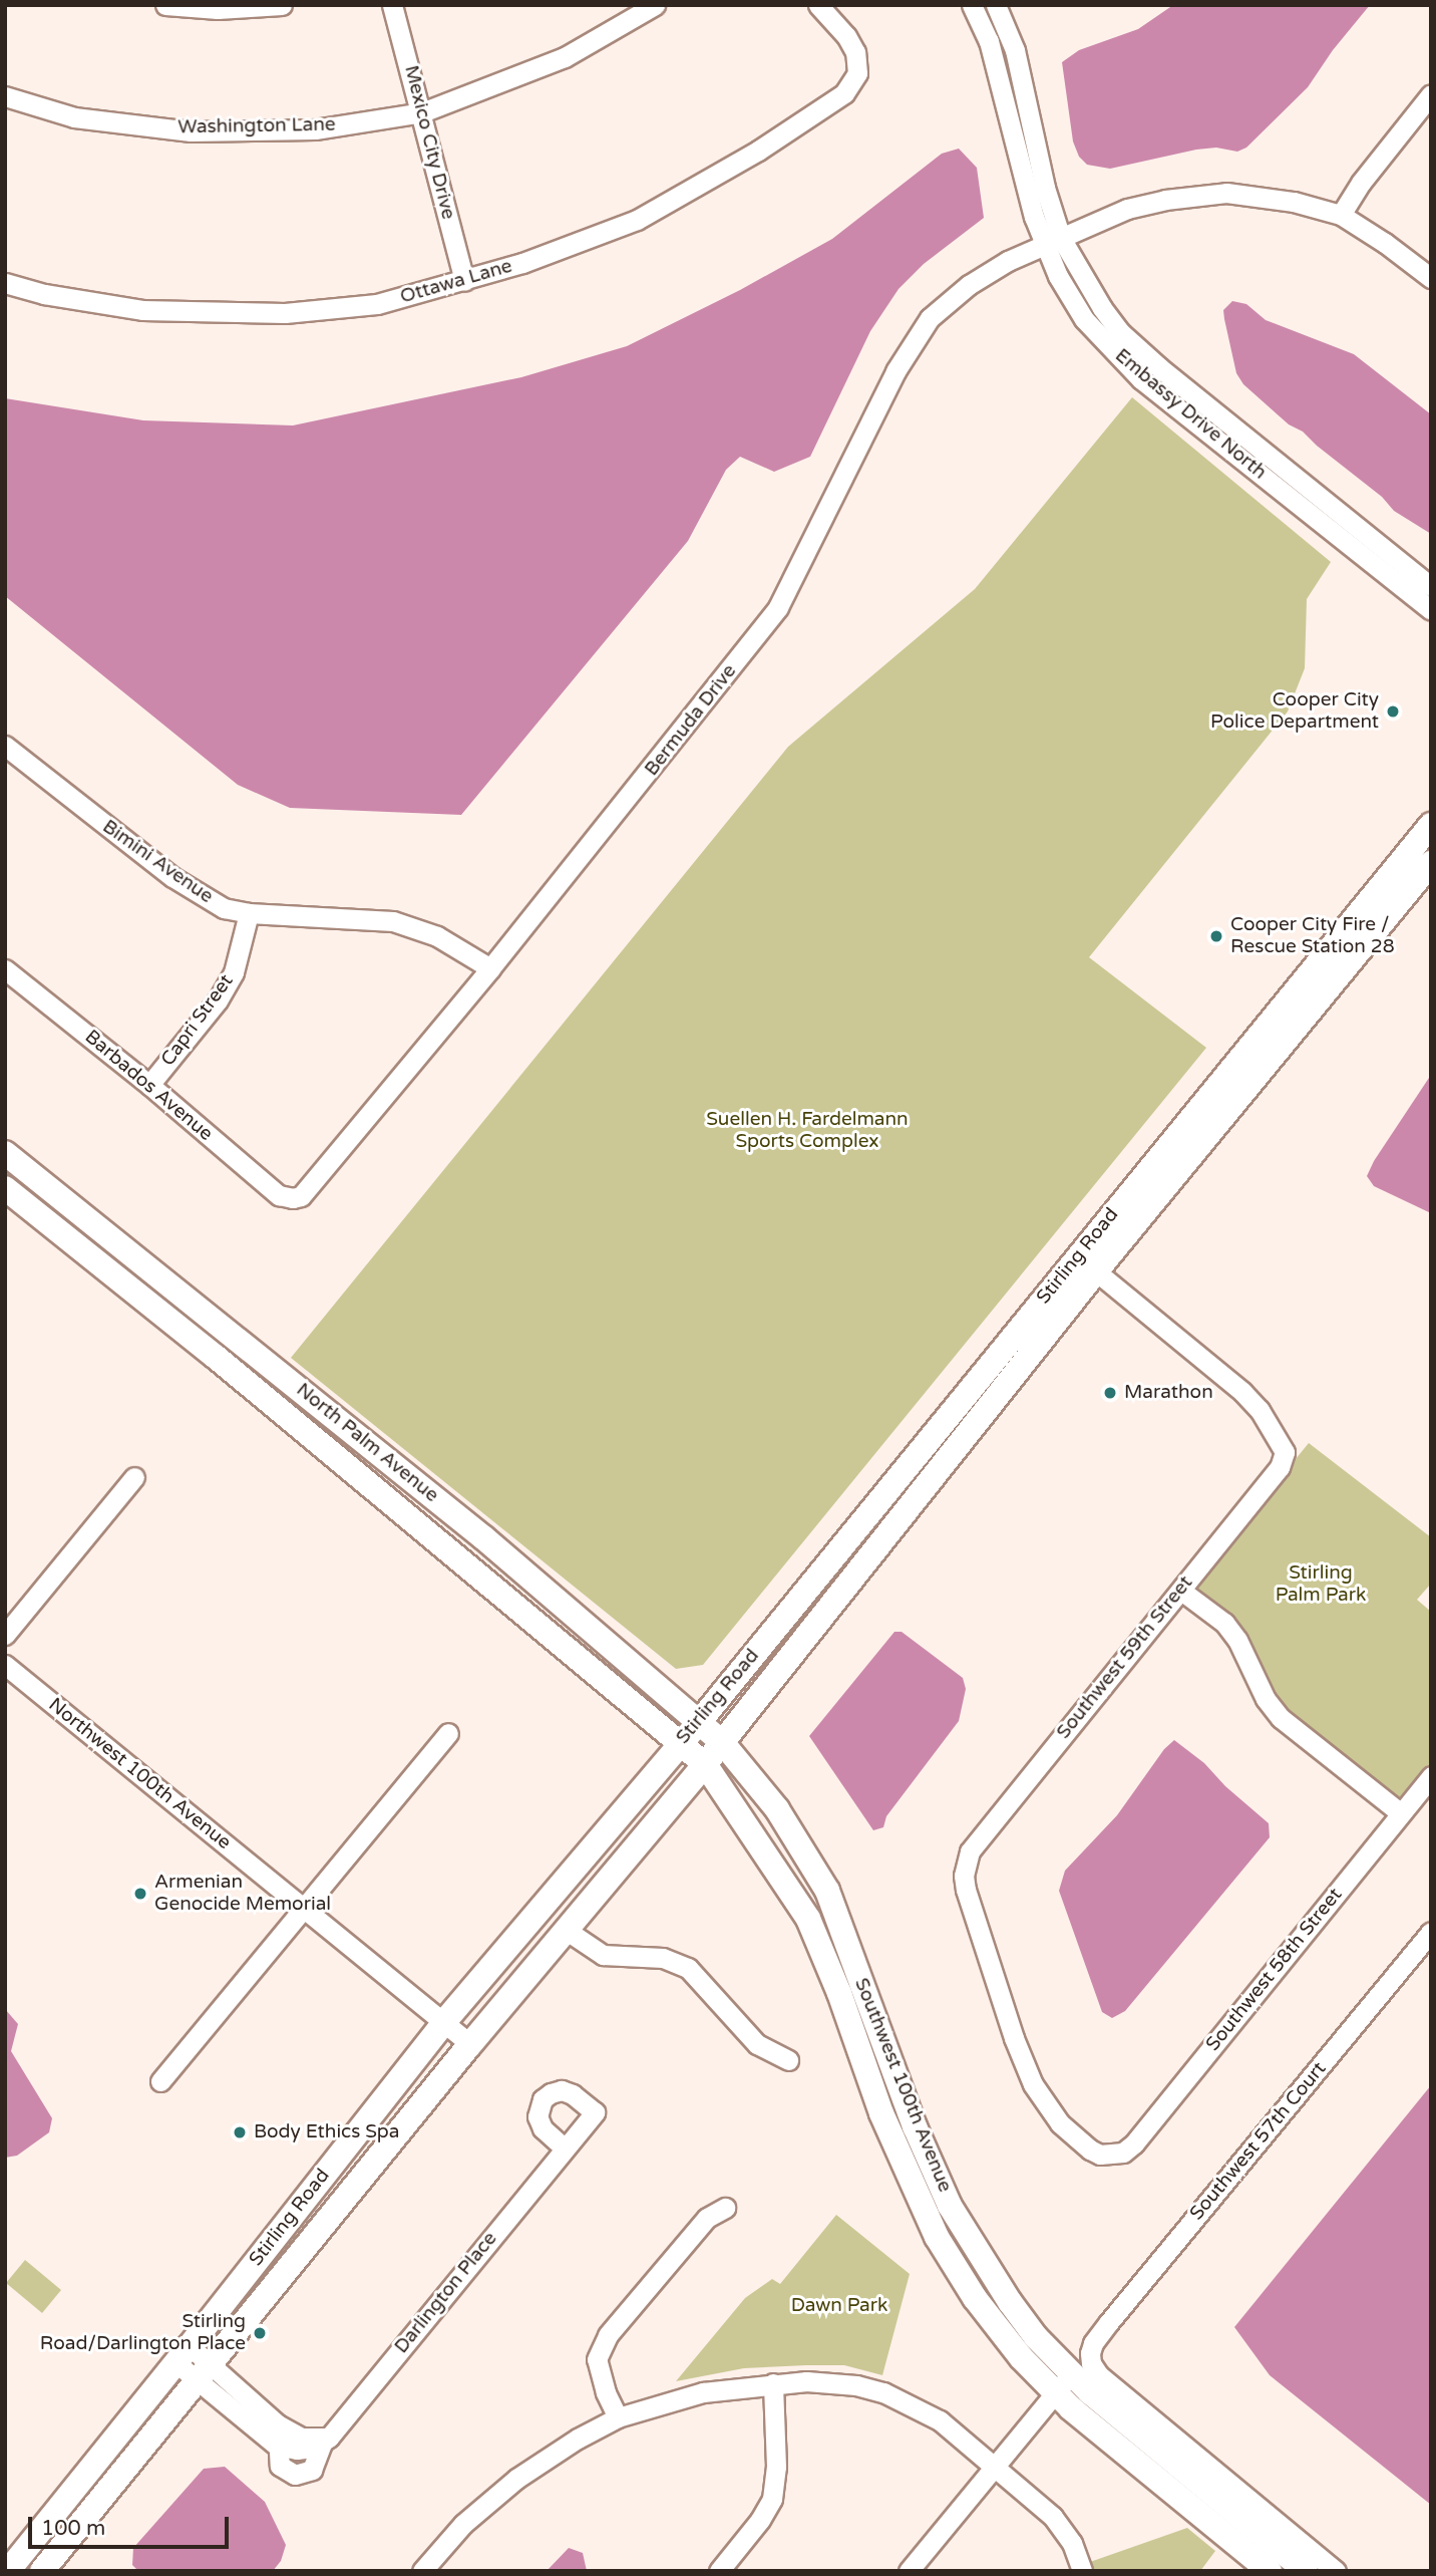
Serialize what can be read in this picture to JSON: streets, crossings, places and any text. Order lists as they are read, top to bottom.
{
  "streets": {
    "main road": ["Stirling Road", "North Palm Avenue", "Southwest 100th Avenue"],
    "street": [
      "Washington Lane",
      "Mexico City Drive",
      "Ottawa Lane",
      "Embassy Drive North",
      "Bermuda Drive",
      "Bimini Avenue",
      "Capri Street",
      "Barbados Avenue",
      "Southwest 59th Street",
      "Northwest 100th Avenue",
      "Southwest 58th Street",
      "Southwest 57th Court",
      "Darlington Place"
    ]
  },
  "crossings": [
    ["Washington Lane", "Mexico City Drive"],
    ["Mexico City Drive", "Ottawa Lane"],
    ["Embassy Drive North", "Bermuda Drive"],
    ["Bermuda Drive", "Bimini Avenue"],
    ["Bermuda Drive", "Barbados Avenue"],
    ["Bimini Avenue", "Capri Street"],
    ["Capri Street", "Barbados Avenue"],
    ["Stirling Road", "North Palm Avenue"],
    ["Stirling Road", "Southwest 59th Street"],
    ["Stirling Road", "Northwest 100th Avenue"],
    ["Stirling Road", "Southwest 100th Avenue"],
    ["North Palm Avenue", "Southwest 100th Avenue"],
    ["Southwest 59th Street", "Southwest 58th Street"]
  ],
  "parks": ["Suellen H. Fardelmann Sports Complex", "Stirling Palm Park", "Dawn Park"],
  "places": [
    "Cooper City Police Department",
    "Cooper City Fire / Rescue Station 28",
    "Marathon",
    "Armenian Genocide Memorial",
    "Body Ethics Spa",
    "Stirling Road/Darlington Place"
  ],
  "scale_bar": "100 m"
}
